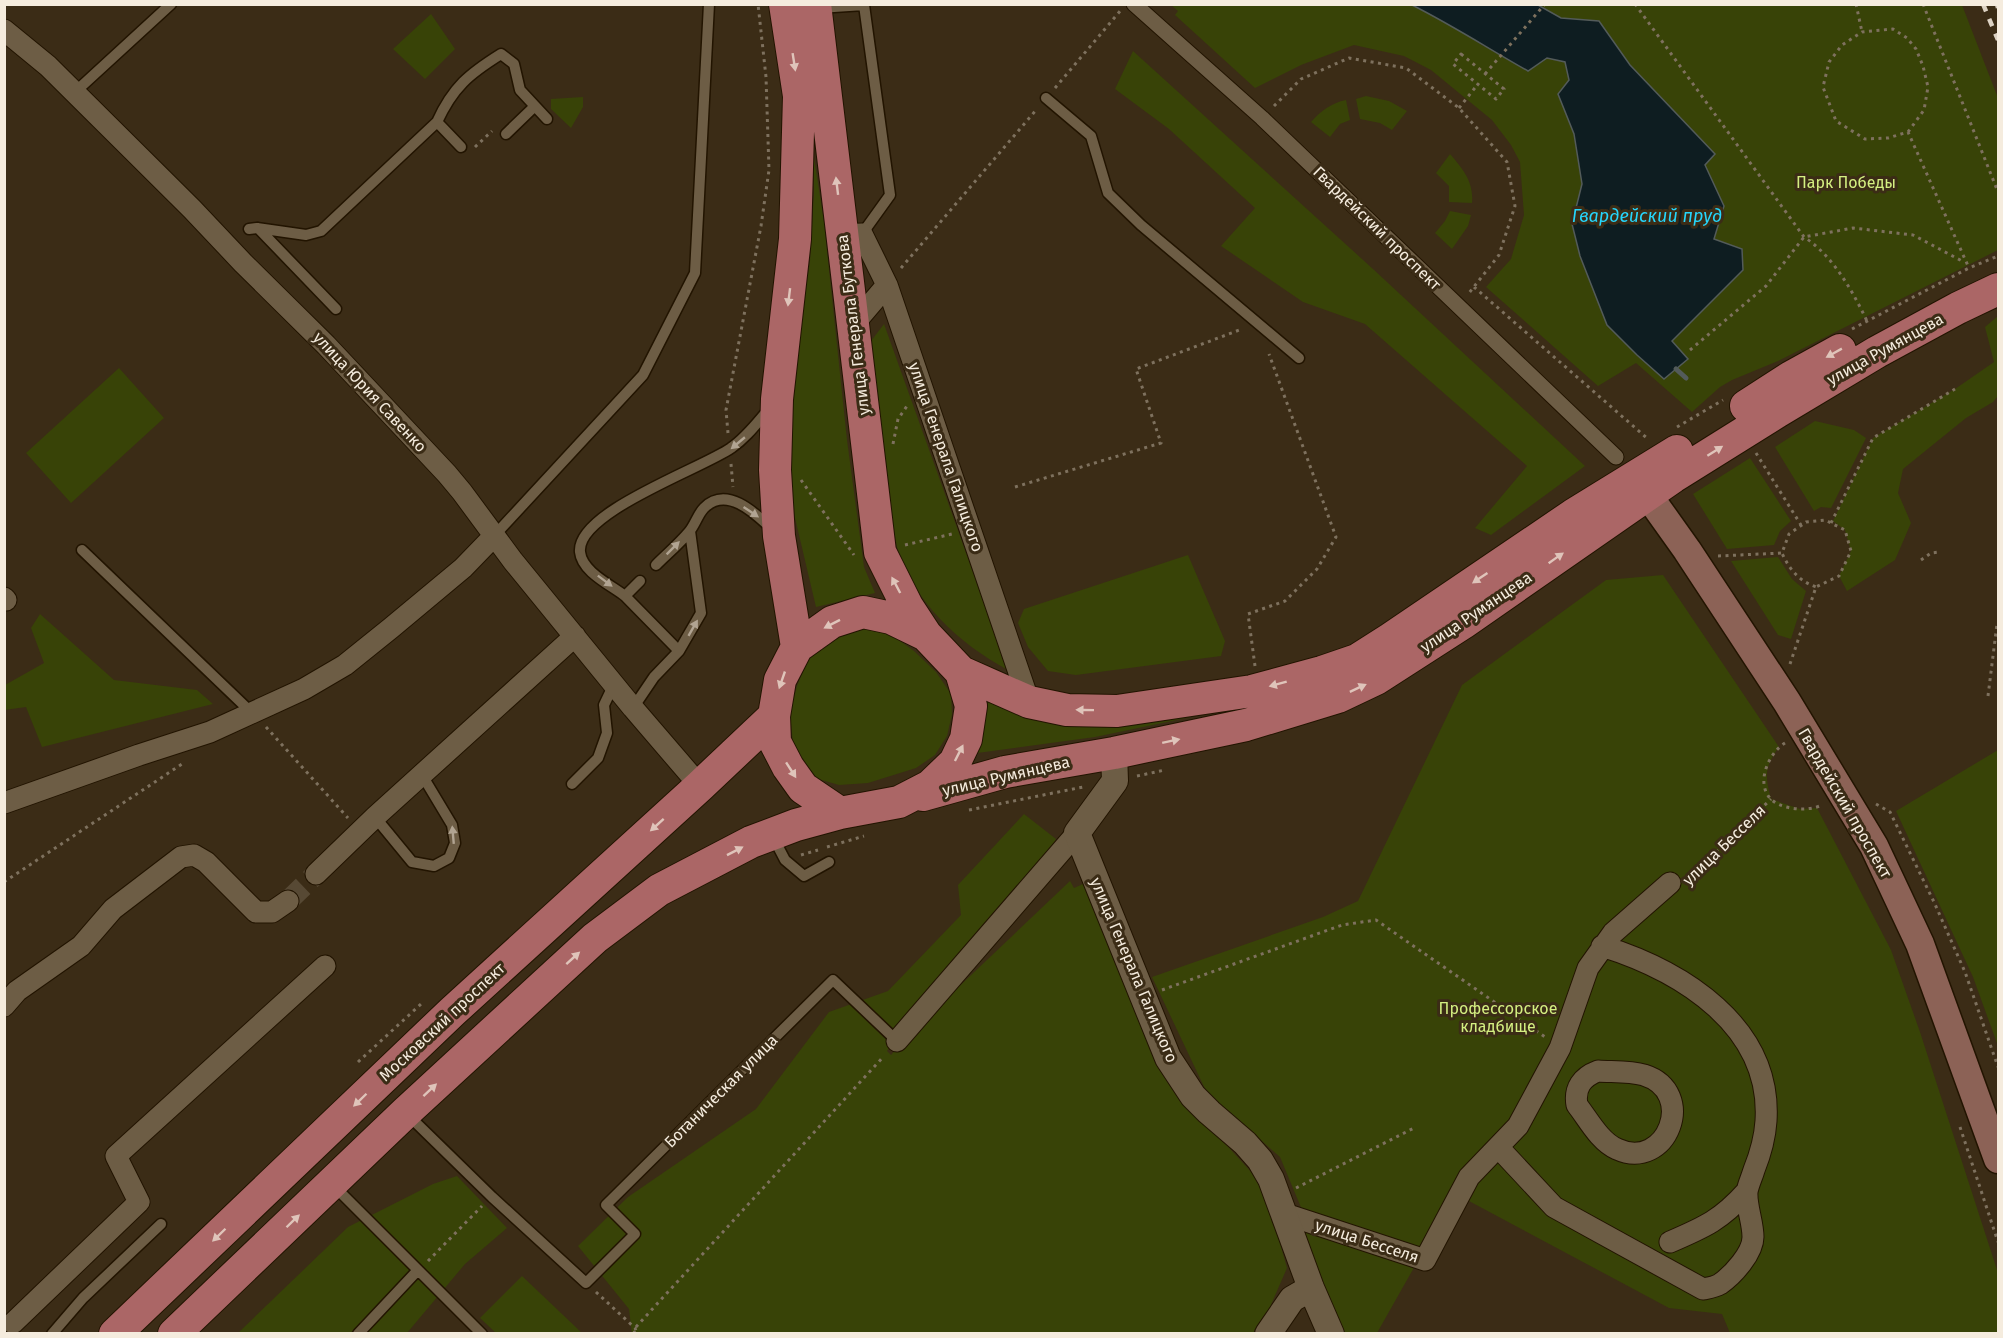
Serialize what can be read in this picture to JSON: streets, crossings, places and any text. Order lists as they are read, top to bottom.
{
  "streets": {
    "main road": [
      "Гвардейский проспект",
      "улица Генерала Буткова",
      "улица Румянцева",
      "Московский проспект"
    ],
    "street": ["улица Юрия Савенко", "улица Генерала Галицкого", "улица Бесселя"],
    "lane": ["Ботаническая улица"]
  },
  "crossings": [
    ["Гвардейский проспект", "улица Румянцева"],
    ["улица Генерала Буткова", "улица Румянцева"],
    ["улица Генерала Буткова", "улица Генерала Галицкого"],
    ["улица Генерала Буткова", "Московский проспект"],
    ["улица Румянцева", "улица Генерала Галицкого"],
    ["улица Румянцева", "Московский проспект"],
    ["улица Юрия Савенко", "Московский проспект"],
    ["улица Генерала Галицкого", "улица Бесселя"]
  ],
  "water": ["Гвардейский пруд"],
  "parks": ["Парк Победы", "Профессорское кладбище"]
}
